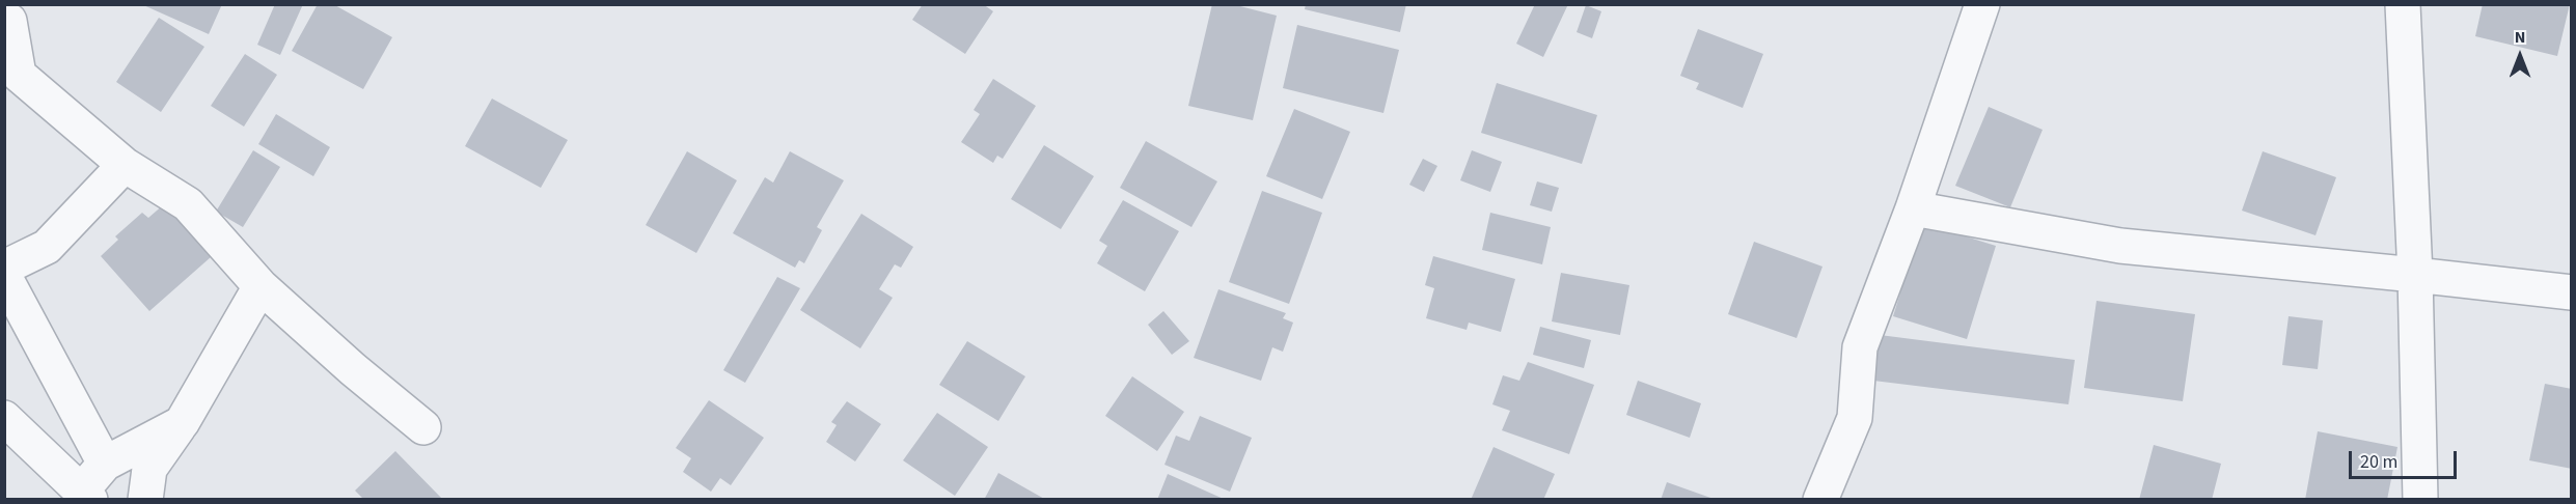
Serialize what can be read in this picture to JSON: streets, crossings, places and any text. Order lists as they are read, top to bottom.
{
  "scale_bar": "20 m",
  "north": "top"
}
